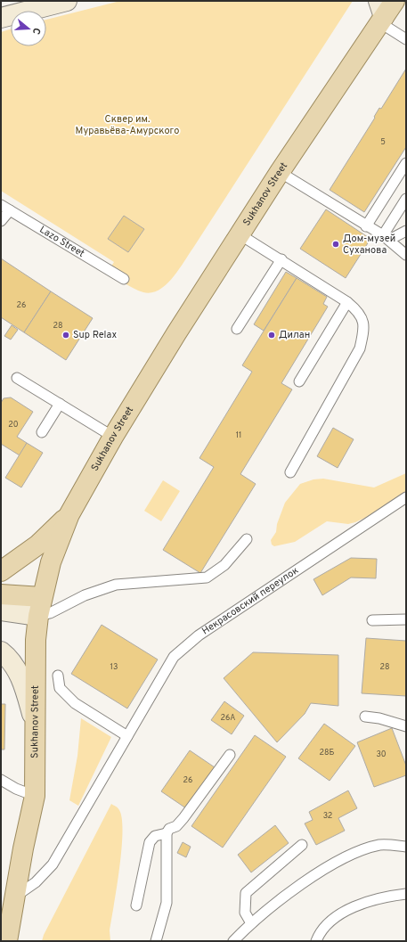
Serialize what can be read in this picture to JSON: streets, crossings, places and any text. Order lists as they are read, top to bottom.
{
  "streets": {
    "main road": ["Sukhanov Street"],
    "lane": ["Lazo Street", "Некрасовский переулок"]
  },
  "crossings": [
    ["Sukhanov Street", "Некрасовский переулок"]
  ],
  "parks": ["Сквер им. Муравьёва-Амурского"],
  "places": ["Дом-музей Суханова", "Sup Relax", "Дилан"],
  "house_numbers": [
    "5",
    "26",
    "28",
    "20",
    "11",
    "13",
    "28",
    "26А",
    "28Б",
    "30",
    "26",
    "32"
  ],
  "north": "right"
}
